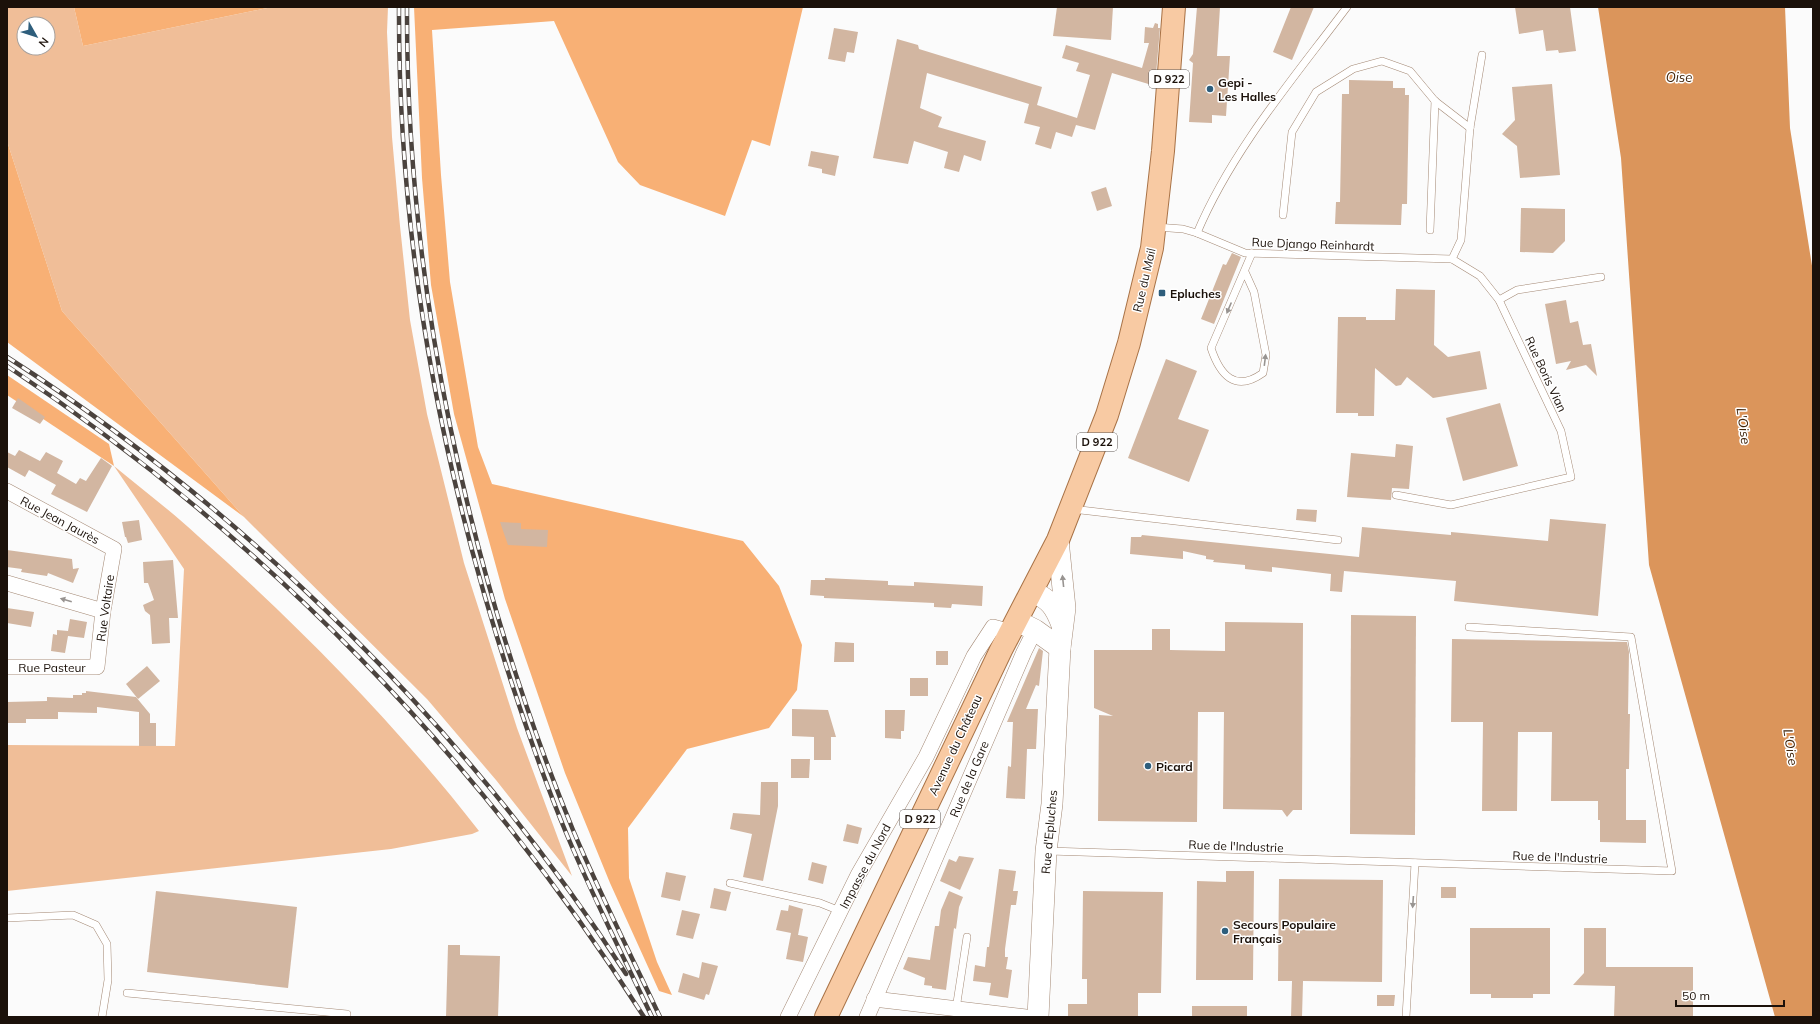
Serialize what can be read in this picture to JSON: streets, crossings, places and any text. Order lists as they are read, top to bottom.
{
  "streets": {
    "main road": ["D 922", "Rue du Mail", "Avenue du Château"],
    "street": [
      "Rue Jean Jaurès",
      "Rue Voltaire",
      "Rue Pasteur",
      "Rue de la Gare",
      "Rue d'Epluches",
      "Impasse du Nord"
    ],
    "lane": ["Rue Django Reinhardt", "Rue Boris Vian", "Rue de l'Industrie"]
  },
  "crossings": [
    ["Rue Django Reinhardt", "Rue du Mail"],
    ["Rue Django Reinhardt", "Rue Boris Vian"],
    ["Rue du Mail", "Avenue du Château"],
    ["Rue du Mail", "Rue d'Epluches"],
    ["Rue Jean Jaurès", "Rue Voltaire"],
    ["Rue Voltaire", "Rue Pasteur"],
    ["Avenue du Château", "Rue de la Gare"],
    ["Avenue du Château", "Rue d'Epluches"],
    ["Avenue du Château", "Impasse du Nord"],
    ["Rue de la Gare", "Impasse du Nord"],
    ["Rue d'Epluches", "Rue de l'Industrie"]
  ],
  "water": ["Oise", "L'Oise"],
  "places": {
    "other": ["Gepi - Les Halles", "Picard", "Secours Populaire Français"],
    "transit": ["Epluches"]
  },
  "scale_bar": "50 m",
  "north": "bottom right"
}
